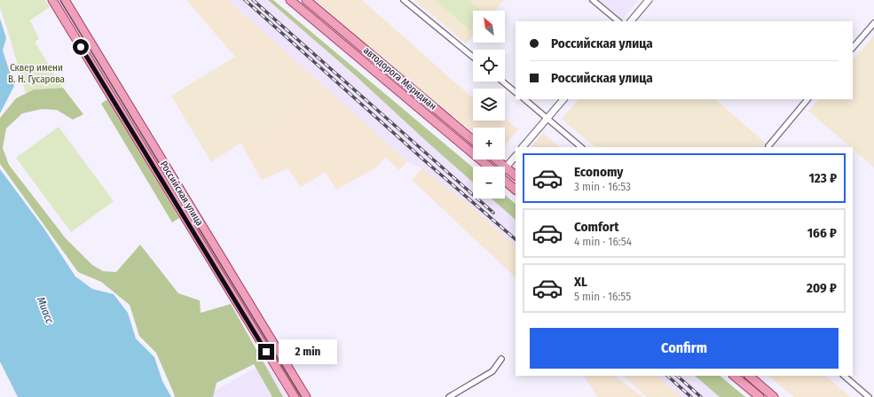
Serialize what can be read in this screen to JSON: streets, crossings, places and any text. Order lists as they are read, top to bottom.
{
  "streets": {
    "main road": ["автодорога Меридиан", "Российская улица"]
  },
  "water": ["Миасс"],
  "parks": ["Сквер имени В. Н. Гусарова"],
  "north": "top left",
  "page": {
    "map_buttons": ["+", "−"],
    "banner": ["Российская улица", "Российская улица"],
    "list": [
      {
        "name": "Economy",
        "note": "3 min · 16:53",
        "value": "123 ₽"
      },
      {
        "name": "Comfort",
        "note": "4 min · 16:54",
        "value": "166 ₽"
      },
      {
        "name": "XL",
        "note": "5 min · 16:55",
        "value": "209 ₽"
      }
    ],
    "buttons": "Confirm",
    "bubble": "2 min"
  }
}
